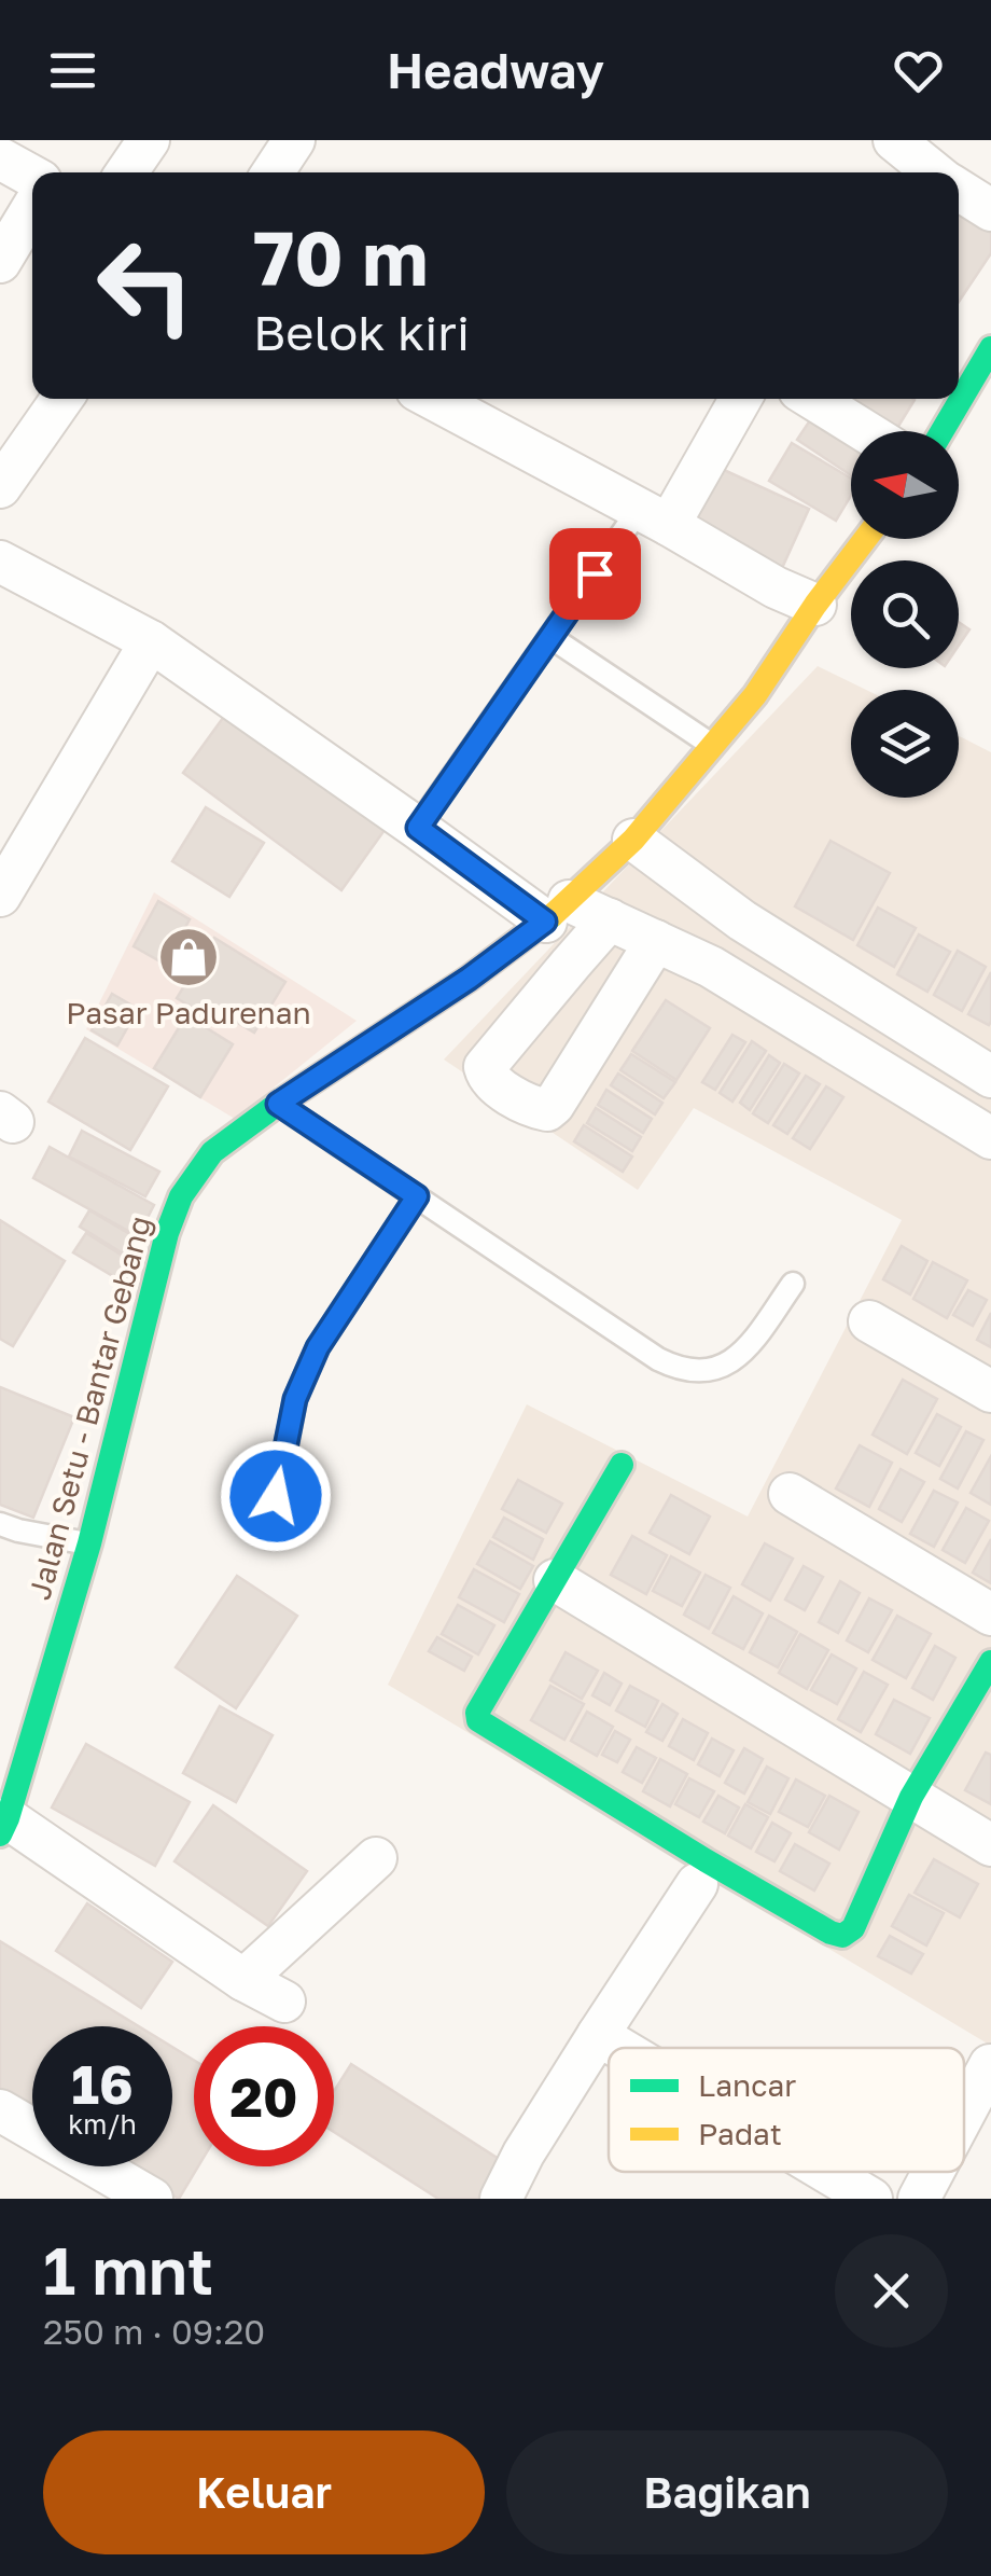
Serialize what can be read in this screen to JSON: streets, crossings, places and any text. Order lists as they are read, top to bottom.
{
  "streets": {
    "main road": ["Jalan Setu - Bantar Gebang"]
  },
  "places": {
    "shop": ["Pasar Padurenan"]
  },
  "legend": ["Lancar", "Padat"],
  "north": "left",
  "page": {
    "header": "Headway",
    "turn": ["70 m", "Belok kiri"],
    "speed": "16 km/h",
    "limit": "20",
    "heading": ["1 mnt", "250 m · 09:20"],
    "buttons": ["Keluar", "Bagikan"]
  }
}
